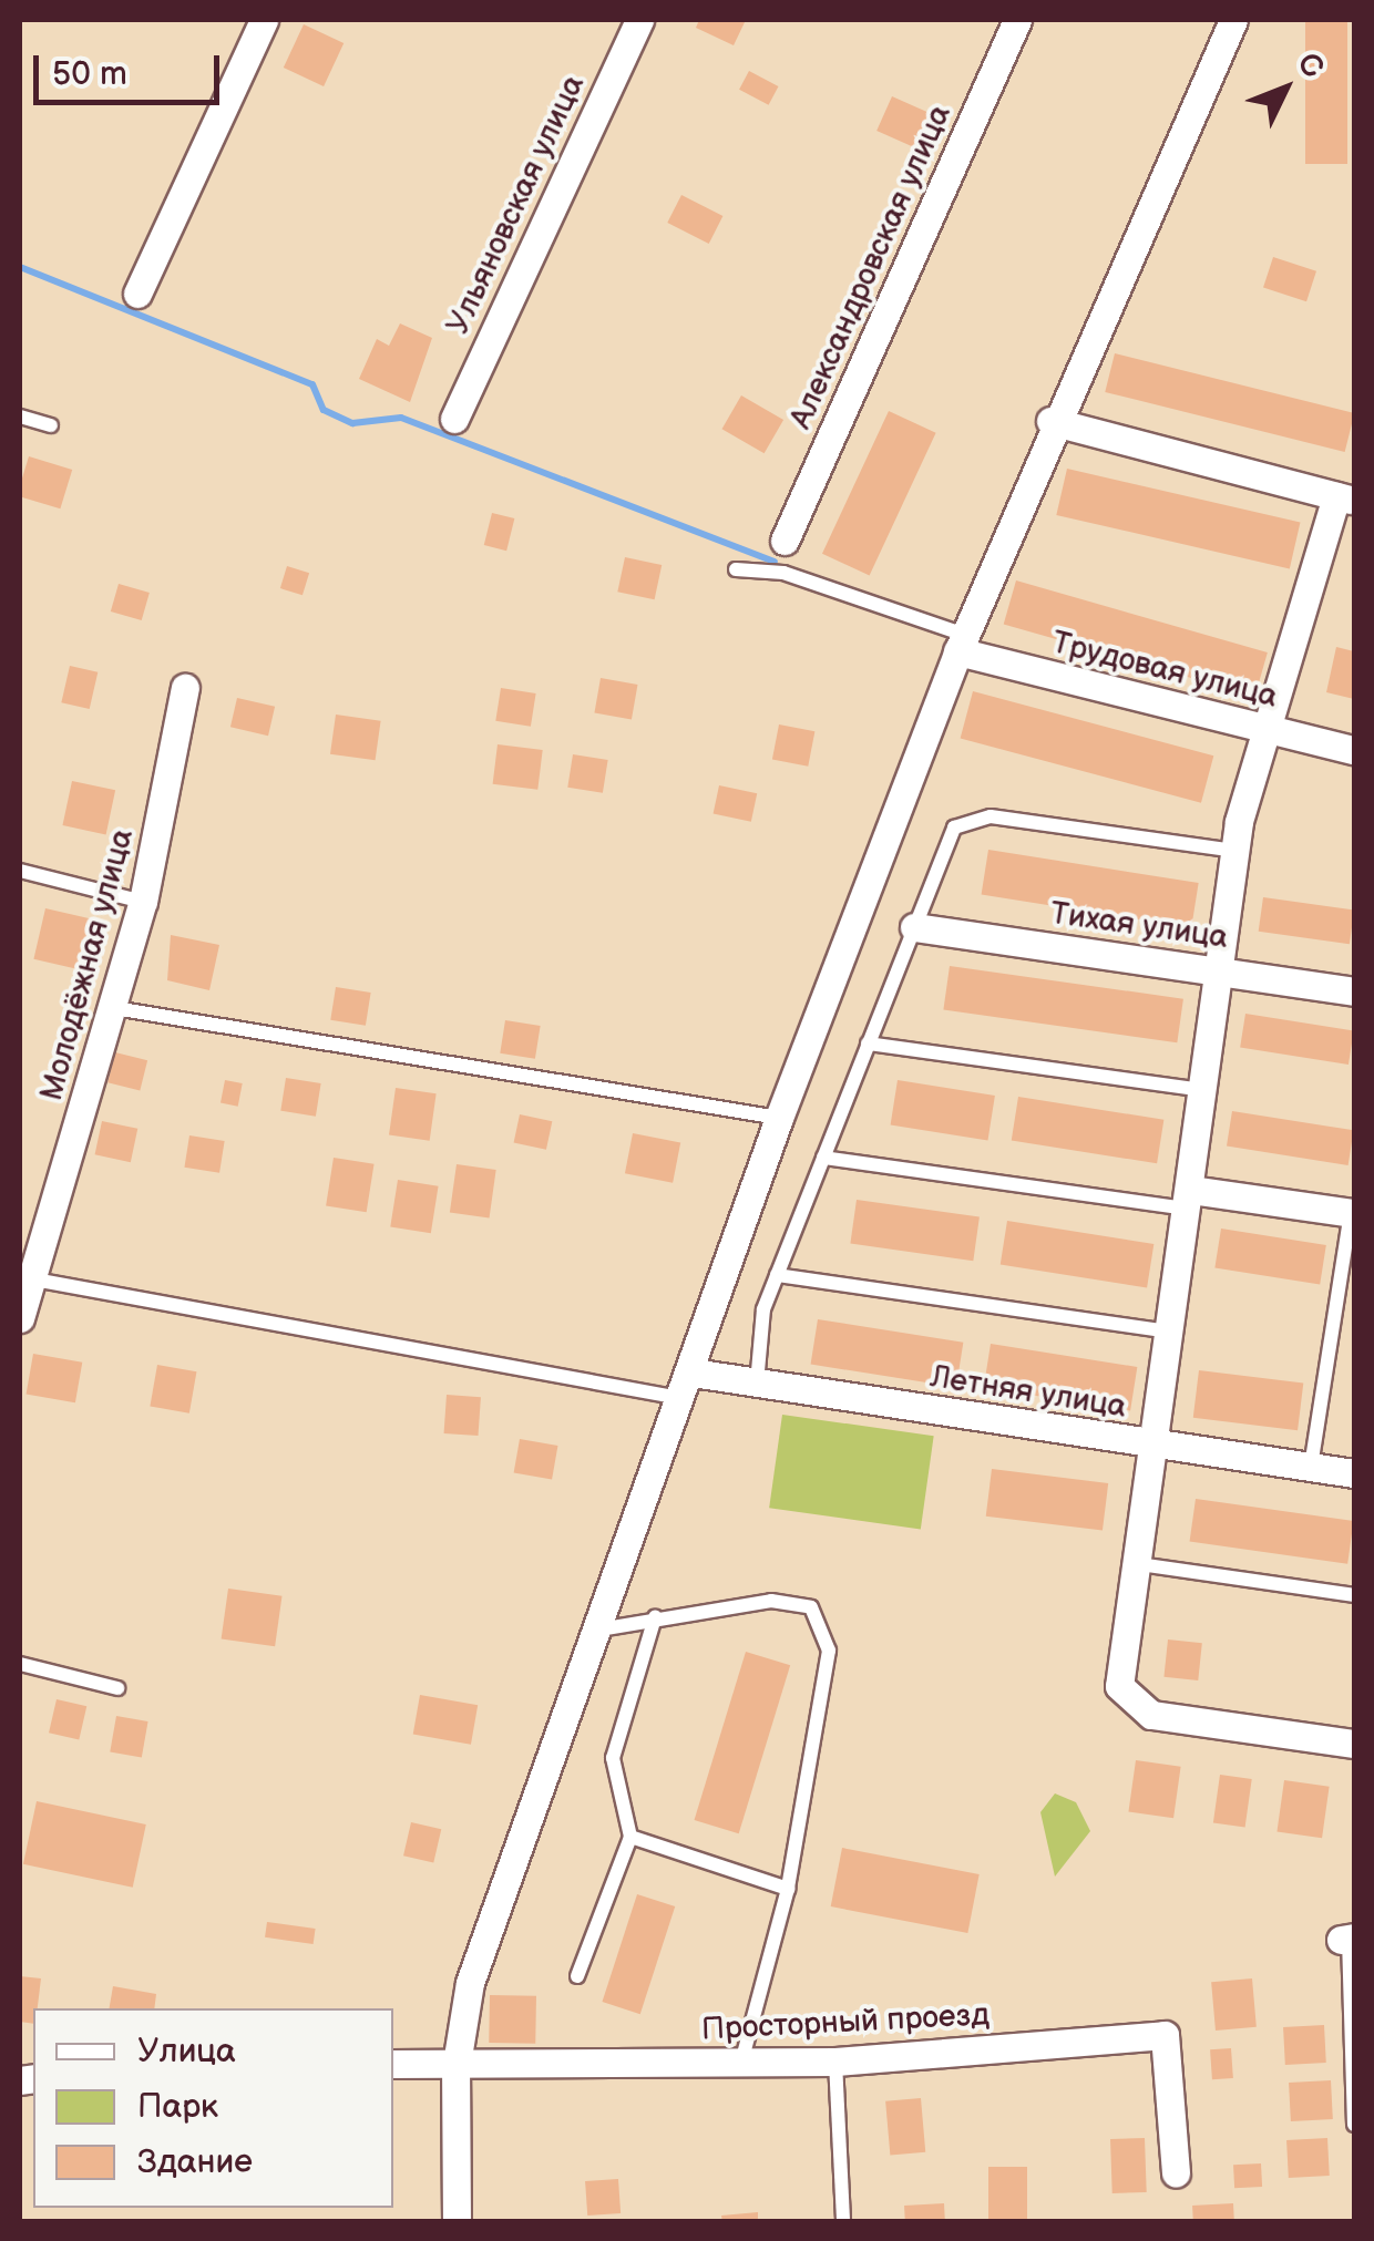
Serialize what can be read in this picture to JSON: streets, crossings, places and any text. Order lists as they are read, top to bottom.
{
  "streets": {
    "street": [
      "Ульяновская улица",
      "Александровская улица",
      "Трудовая улица",
      "Тихая улица",
      "Молодёжная улица",
      "Летняя улица",
      "Просторный проезд"
    ]
  },
  "legend": ["Улица", "Парк", "Здание"],
  "scale_bar": "50 m",
  "north": "top right"
}
